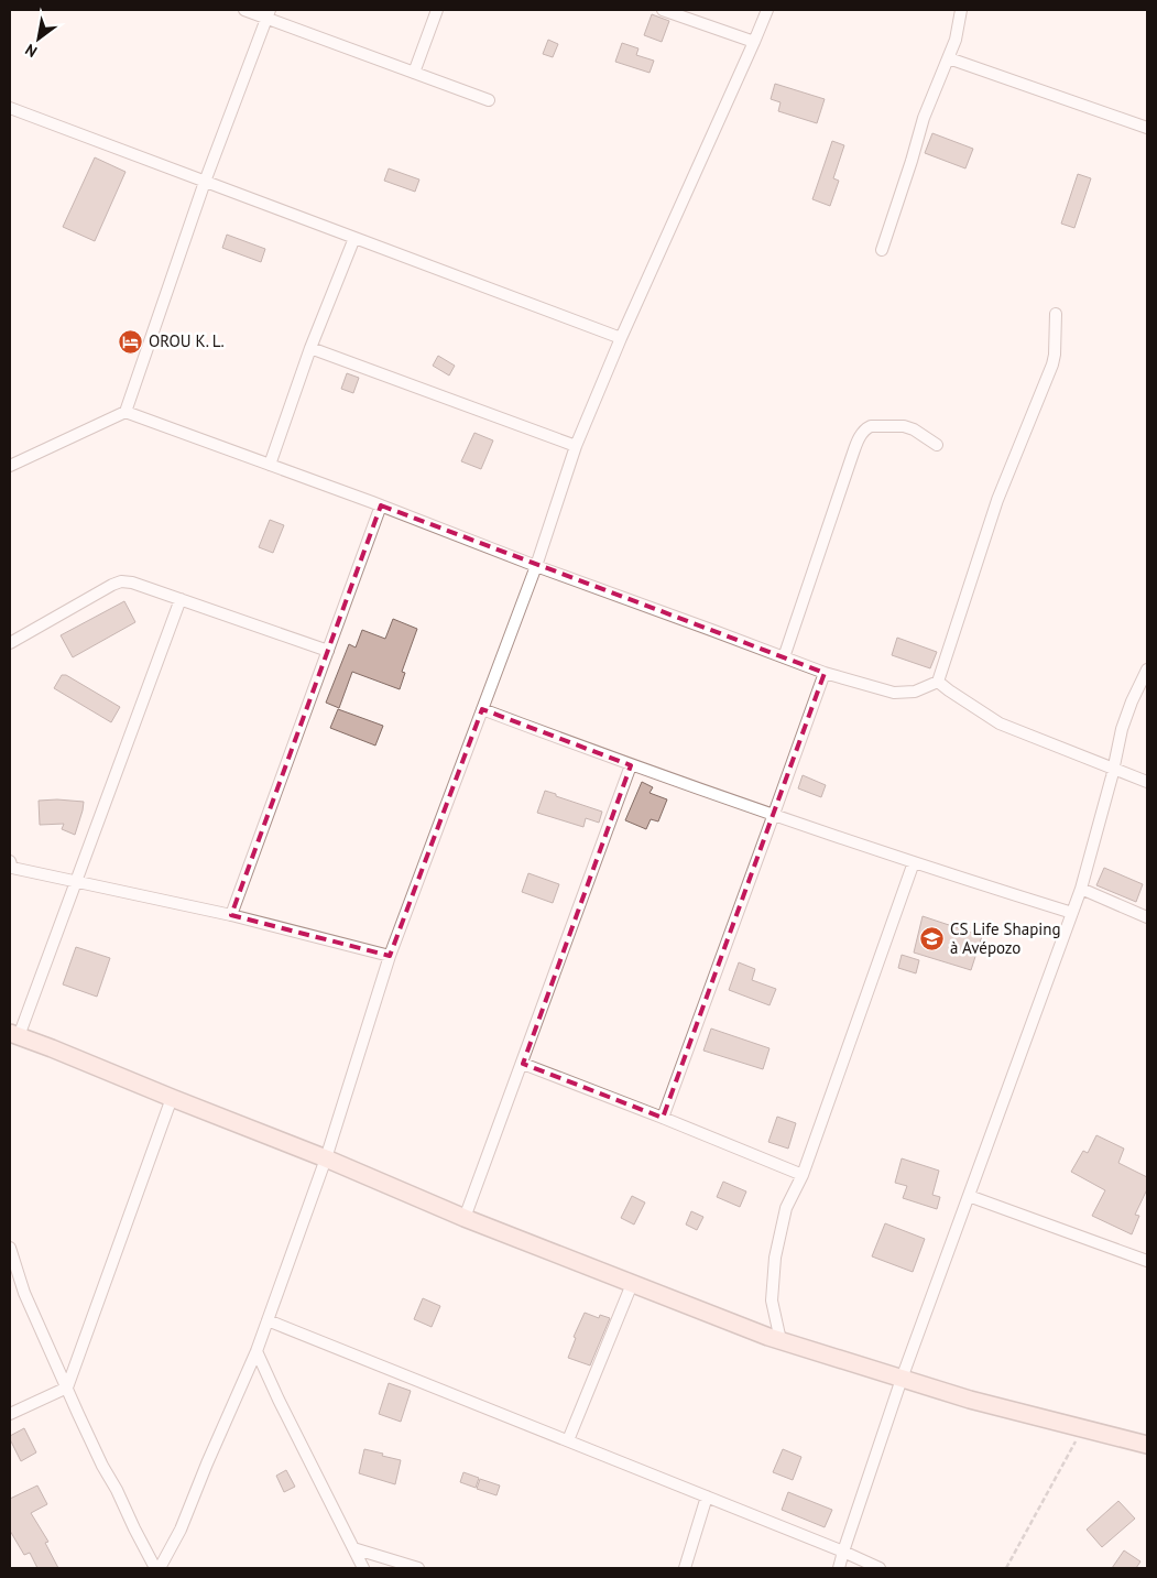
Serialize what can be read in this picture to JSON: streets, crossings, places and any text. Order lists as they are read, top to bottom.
{
  "places": {
    "hotel": ["OROU K. L."],
    "school or university": ["CS Life Shaping à Avépozo"]
  },
  "north": "bottom left"
}
